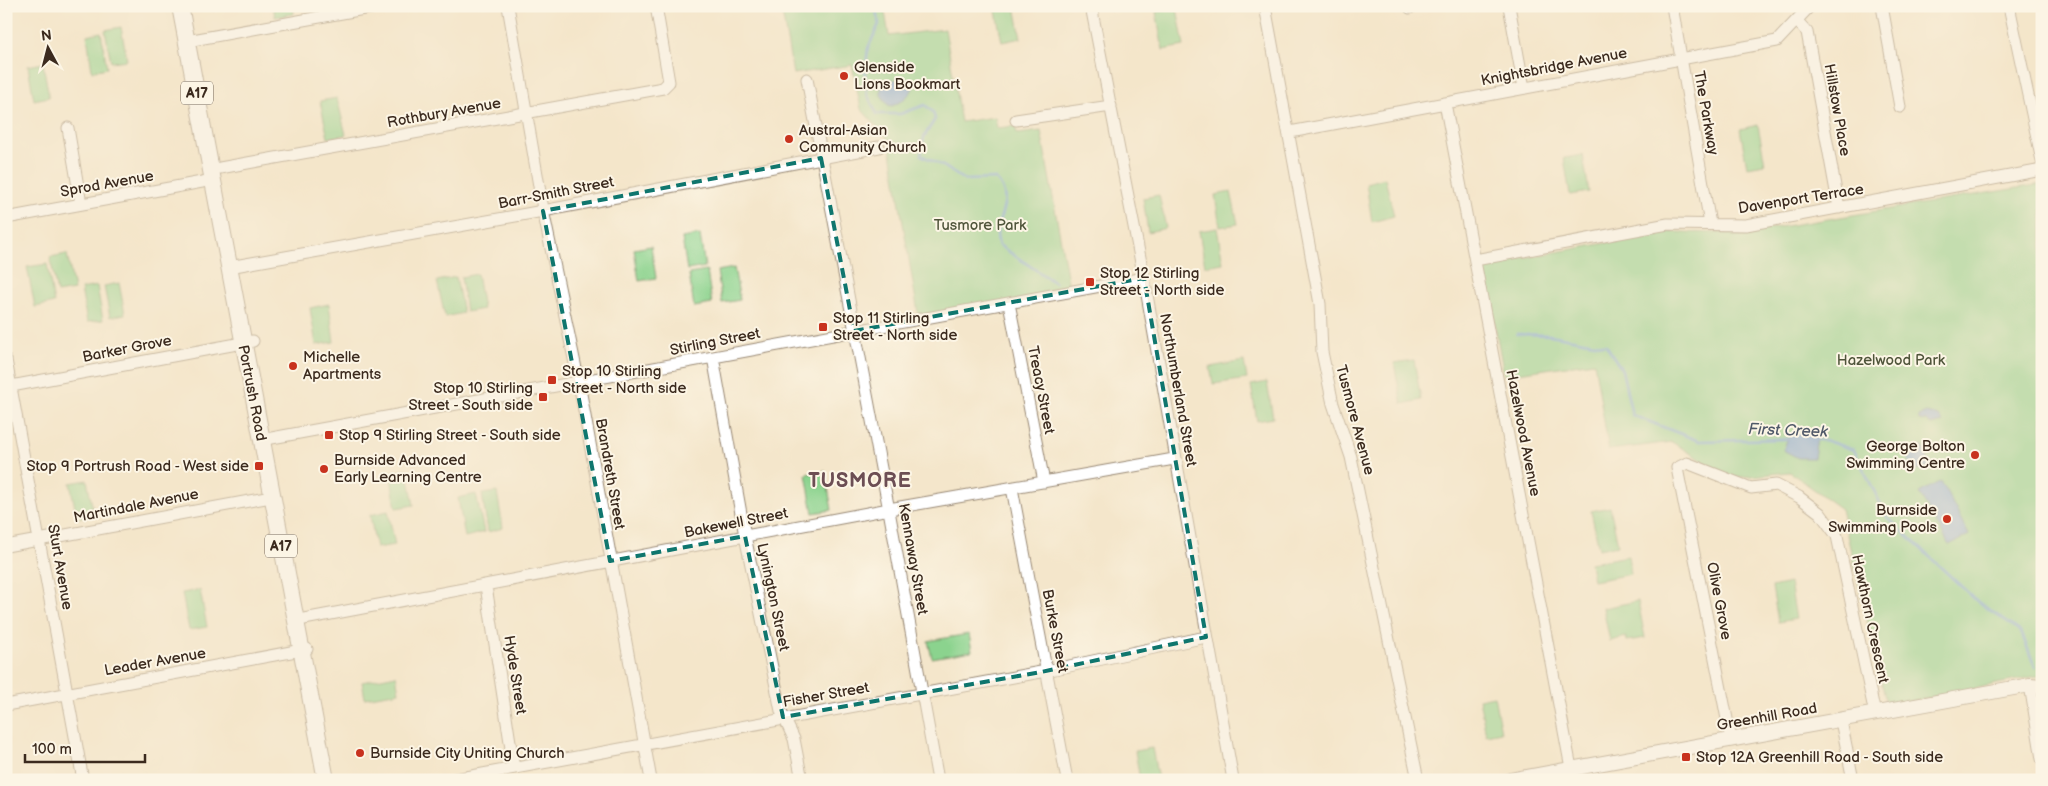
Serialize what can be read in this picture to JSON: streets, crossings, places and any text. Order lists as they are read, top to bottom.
{
  "streets": {
    "highway": ["A17", "Portrush Road"],
    "main road": ["Greenhill Road"],
    "street": [
      "Knightsbridge Avenue",
      "Hillstow Place",
      "Rothbury Avenue",
      "The Parkway",
      "Sprod Avenue",
      "Barr-Smith Street",
      "Davenport Terrace",
      "Stirling Street",
      "Barker Grove",
      "Treacy Street",
      "Northumberland Street",
      "Tusmore Avenue",
      "Hazelwood Avenue",
      "Brandreth Street",
      "Martindale Avenue",
      "Bakewell Street",
      "Kennaway Street",
      "Sturt Avenue",
      "Lynington Street",
      "Olive Grove",
      "Hawthorn Crescent",
      "Burke Street",
      "Leader Avenue",
      "Hyde Street",
      "Fisher Street"
    ]
  },
  "crossings": [
    ["Knightsbridge Avenue", "Hillstow Place"],
    ["Knightsbridge Avenue", "The Parkway"],
    ["Knightsbridge Avenue", "Tusmore Avenue"],
    ["Knightsbridge Avenue", "Hazelwood Avenue"],
    ["Hillstow Place", "Davenport Terrace"],
    ["Rothbury Avenue", "Sprod Avenue"],
    ["Rothbury Avenue", "Portrush Road"],
    ["Rothbury Avenue", "Brandreth Street"],
    ["The Parkway", "Davenport Terrace"],
    ["Sprod Avenue", "Portrush Road"],
    ["Barr-Smith Street", "Portrush Road"],
    ["Barr-Smith Street", "Brandreth Street"],
    ["Barr-Smith Street", "Kennaway Street"],
    ["Davenport Terrace", "Hazelwood Avenue"],
    ["Stirling Street", "Treacy Street"],
    ["Stirling Street", "Northumberland Street"],
    ["Stirling Street", "Portrush Road"],
    ["Stirling Street", "Brandreth Street"],
    ["Stirling Street", "Kennaway Street"],
    ["Stirling Street", "Lynington Street"],
    ["Barker Grove", "Portrush Road"],
    ["Barker Grove", "Sturt Avenue"],
    ["Treacy Street", "Bakewell Street"],
    ["Northumberland Street", "Bakewell Street"],
    ["Northumberland Street", "Fisher Street"],
    ["Portrush Road", "Martindale Avenue"],
    ["Portrush Road", "Bakewell Street"],
    ["Portrush Road", "Leader Avenue"],
    ["Hazelwood Avenue", "Greenhill Road"],
    ["Brandreth Street", "Bakewell Street"],
    ["Brandreth Street", "Fisher Street"],
    ["Martindale Avenue", "Sturt Avenue"],
    ["Bakewell Street", "Kennaway Street"],
    ["Bakewell Street", "Lynington Street"],
    ["Bakewell Street", "Burke Street"],
    ["Bakewell Street", "Hyde Street"],
    ["Kennaway Street", "Fisher Street"],
    ["Sturt Avenue", "Leader Avenue"],
    ["Lynington Street", "Fisher Street"],
    ["Olive Grove", "Hawthorn Crescent"],
    ["Olive Grove", "Greenhill Road"],
    ["Hawthorn Crescent", "Greenhill Road"],
    ["Burke Street", "Fisher Street"],
    ["Hyde Street", "Fisher Street"]
  ],
  "districts": ["TUSMORE"],
  "water": ["First Creek"],
  "parks": ["Tusmore Park", "Hazelwood Park"],
  "places": {
    "other": [
      "Glenside Lions Bookmart",
      "Austral-Asian Community Church",
      "Michelle Apartments",
      "George Bolton Swimming Centre",
      "Burnside Advanced Early Learning Centre",
      "Burnside Swimming Pools",
      "Burnside City Uniting Church"
    ],
    "transit": [
      "Stop 12 Stirling Street - North side",
      "Stop 11 Stirling Street - North side",
      "Stop 10 Stirling Street - North side",
      "Stop 10 Stirling Street - South side",
      "Stop 9 Stirling Street - South side",
      "Stop 9 Portrush Road - West side",
      "Stop 12A Greenhill Road - South side"
    ]
  },
  "scale_bar": "100 m",
  "north": "top"
}
